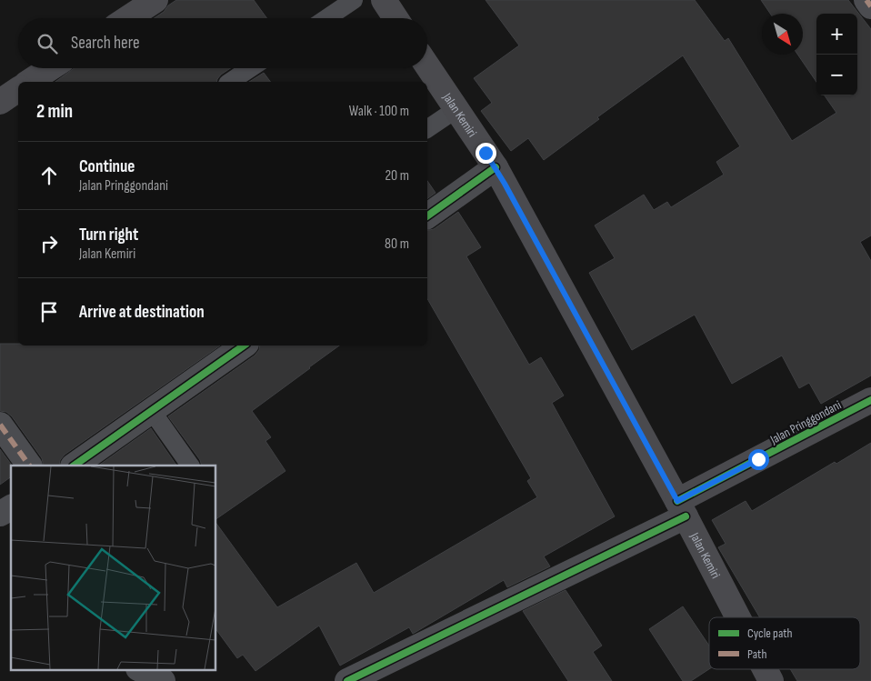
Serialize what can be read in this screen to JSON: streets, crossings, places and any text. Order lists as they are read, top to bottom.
{
  "streets": {
    "main road": ["Jalan Kemiri", "Jalan Pringgondani"]
  },
  "crossings": [
    ["Jalan Kemiri", "Jalan Pringgondani"]
  ],
  "legend": ["Cycle path", "Path"],
  "north": "bottom right",
  "page": {
    "map_buttons": ["+", "−"],
    "search": "Search here",
    "heading": ["2 min", "Walk · 100 m"],
    "list": [
      ["Continue", "Jalan Pringgondani", "20 m"],
      ["Turn right", "Jalan Kemiri", "80 m"],
      "Arrive at destination"
    ]
  }
}
